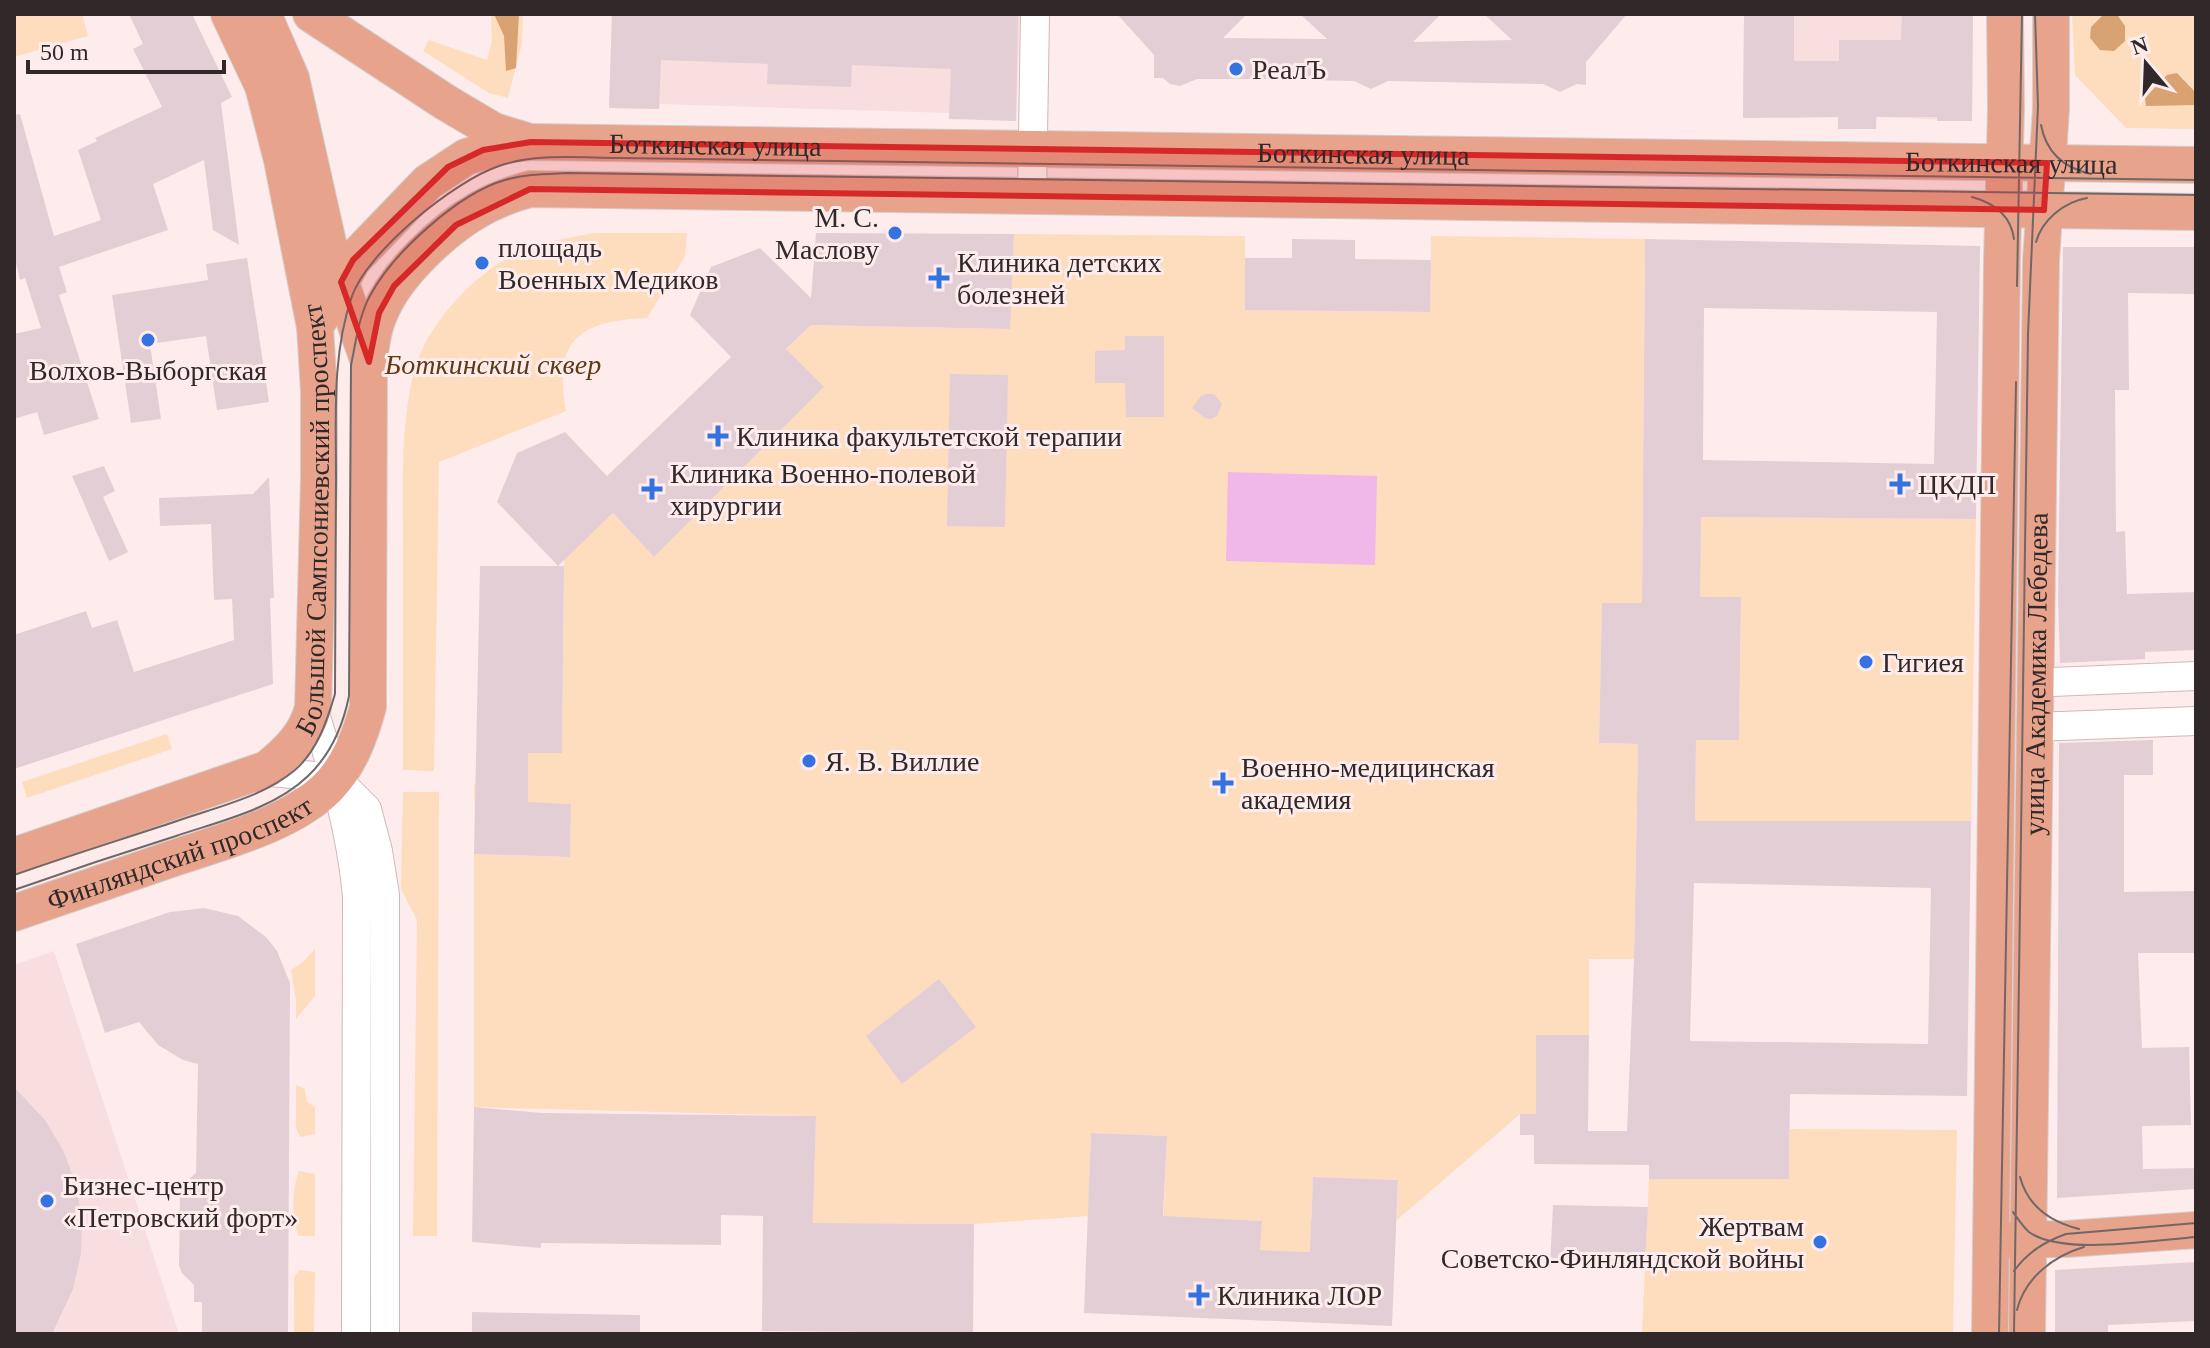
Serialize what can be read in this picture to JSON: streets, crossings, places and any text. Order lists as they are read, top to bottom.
{
  "streets": {
    "main road": [
      "Боткинская улица",
      "Большой Сампсониевский проспект",
      "улица Академика Лебедева",
      "Финляндский проспект"
    ]
  },
  "crossings": [
    ["Боткинская улица", "улица Академика Лебедева"],
    ["Большой Сампсониевский проспект", "Финляндский проспект"]
  ],
  "parks": ["Боткинский сквер"],
  "places": {
    "other": [
      "РеалЪ",
      "М. С. Маслову",
      "площадь Военных Медиков",
      "Волхов-Выборгская",
      "Гигиея",
      "Я. В. Виллие",
      "Бизнес-центр «Петровский форт»",
      "Жертвам Советско-Финляндской войны"
    ],
    "health": [
      "Клиника детских болезней",
      "Клиника факультетской терапии",
      "ЦКДП",
      "Клиника Военно-полевой хирургии",
      "Военно-медицинская академия",
      "Клиника ЛОР"
    ]
  },
  "scale_bar": "50 m",
  "north": "top"
}
